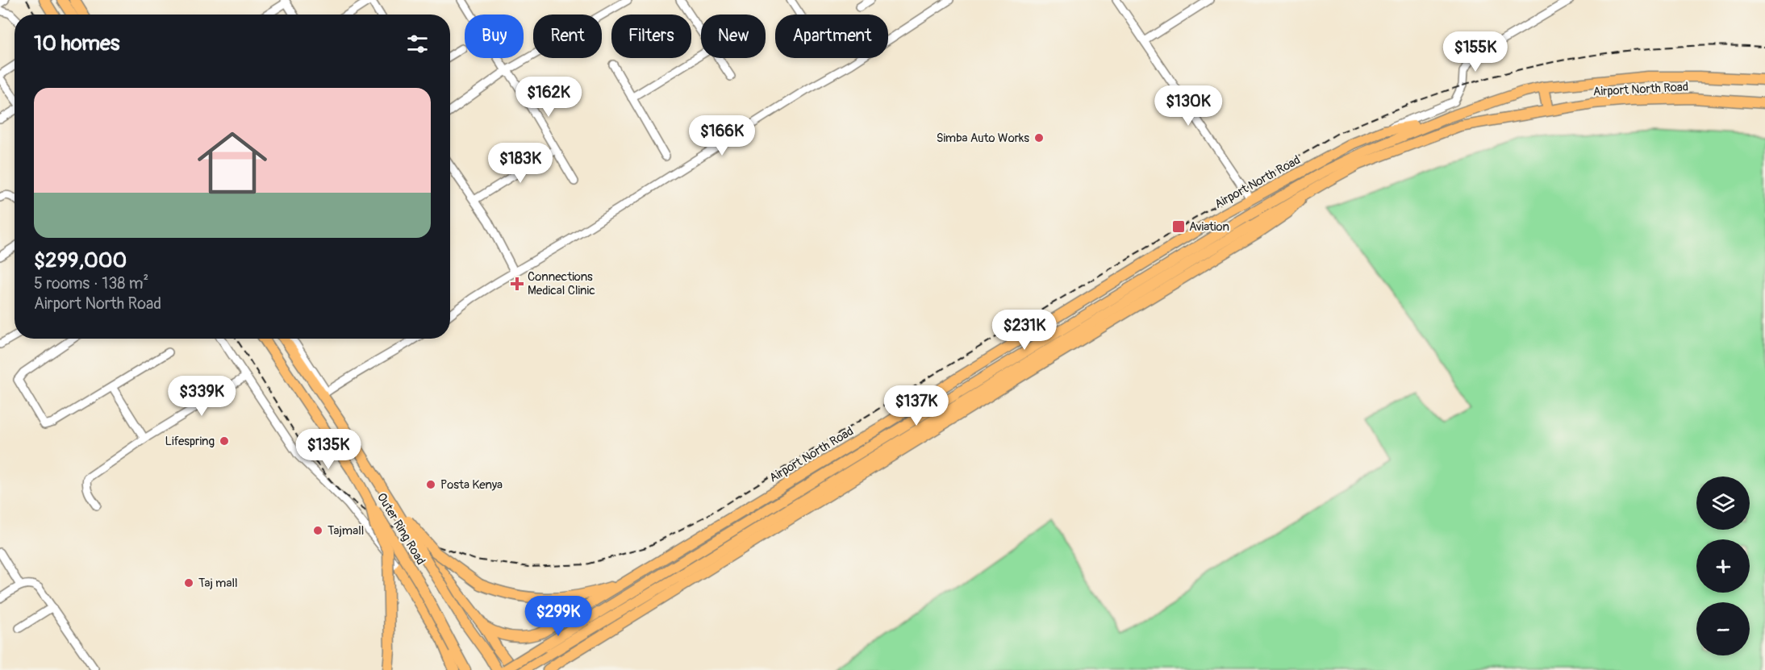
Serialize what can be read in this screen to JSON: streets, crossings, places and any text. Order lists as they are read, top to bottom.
{
  "streets": {
    "main road": ["Airport North Road", "Outer Ring Road"]
  },
  "places": {
    "other": [
      "Simba Auto Works",
      "Lifespring",
      "Posta Kenya",
      "Tajmall",
      "Taj mall"
    ],
    "transit": ["Aviation"],
    "health": ["Connections Medical Clinic"]
  },
  "page": {
    "chip": [
      "Buy",
      "Rent",
      "Filters",
      "New",
      "Apartment"
    ],
    "heading": "10 homes",
    "price": [
      "$155K",
      "$162K",
      "$130K",
      "$166K",
      "$183K",
      "$231K",
      "$339K",
      "$137K",
      "$135K",
      "$299K"
    ],
    "list": [
      {
        "name": "$299,000",
        "note": "5 rooms · 138 m² · Airport North Road"
      }
    ],
    "map_buttons": ["+", "−"]
  }
}
